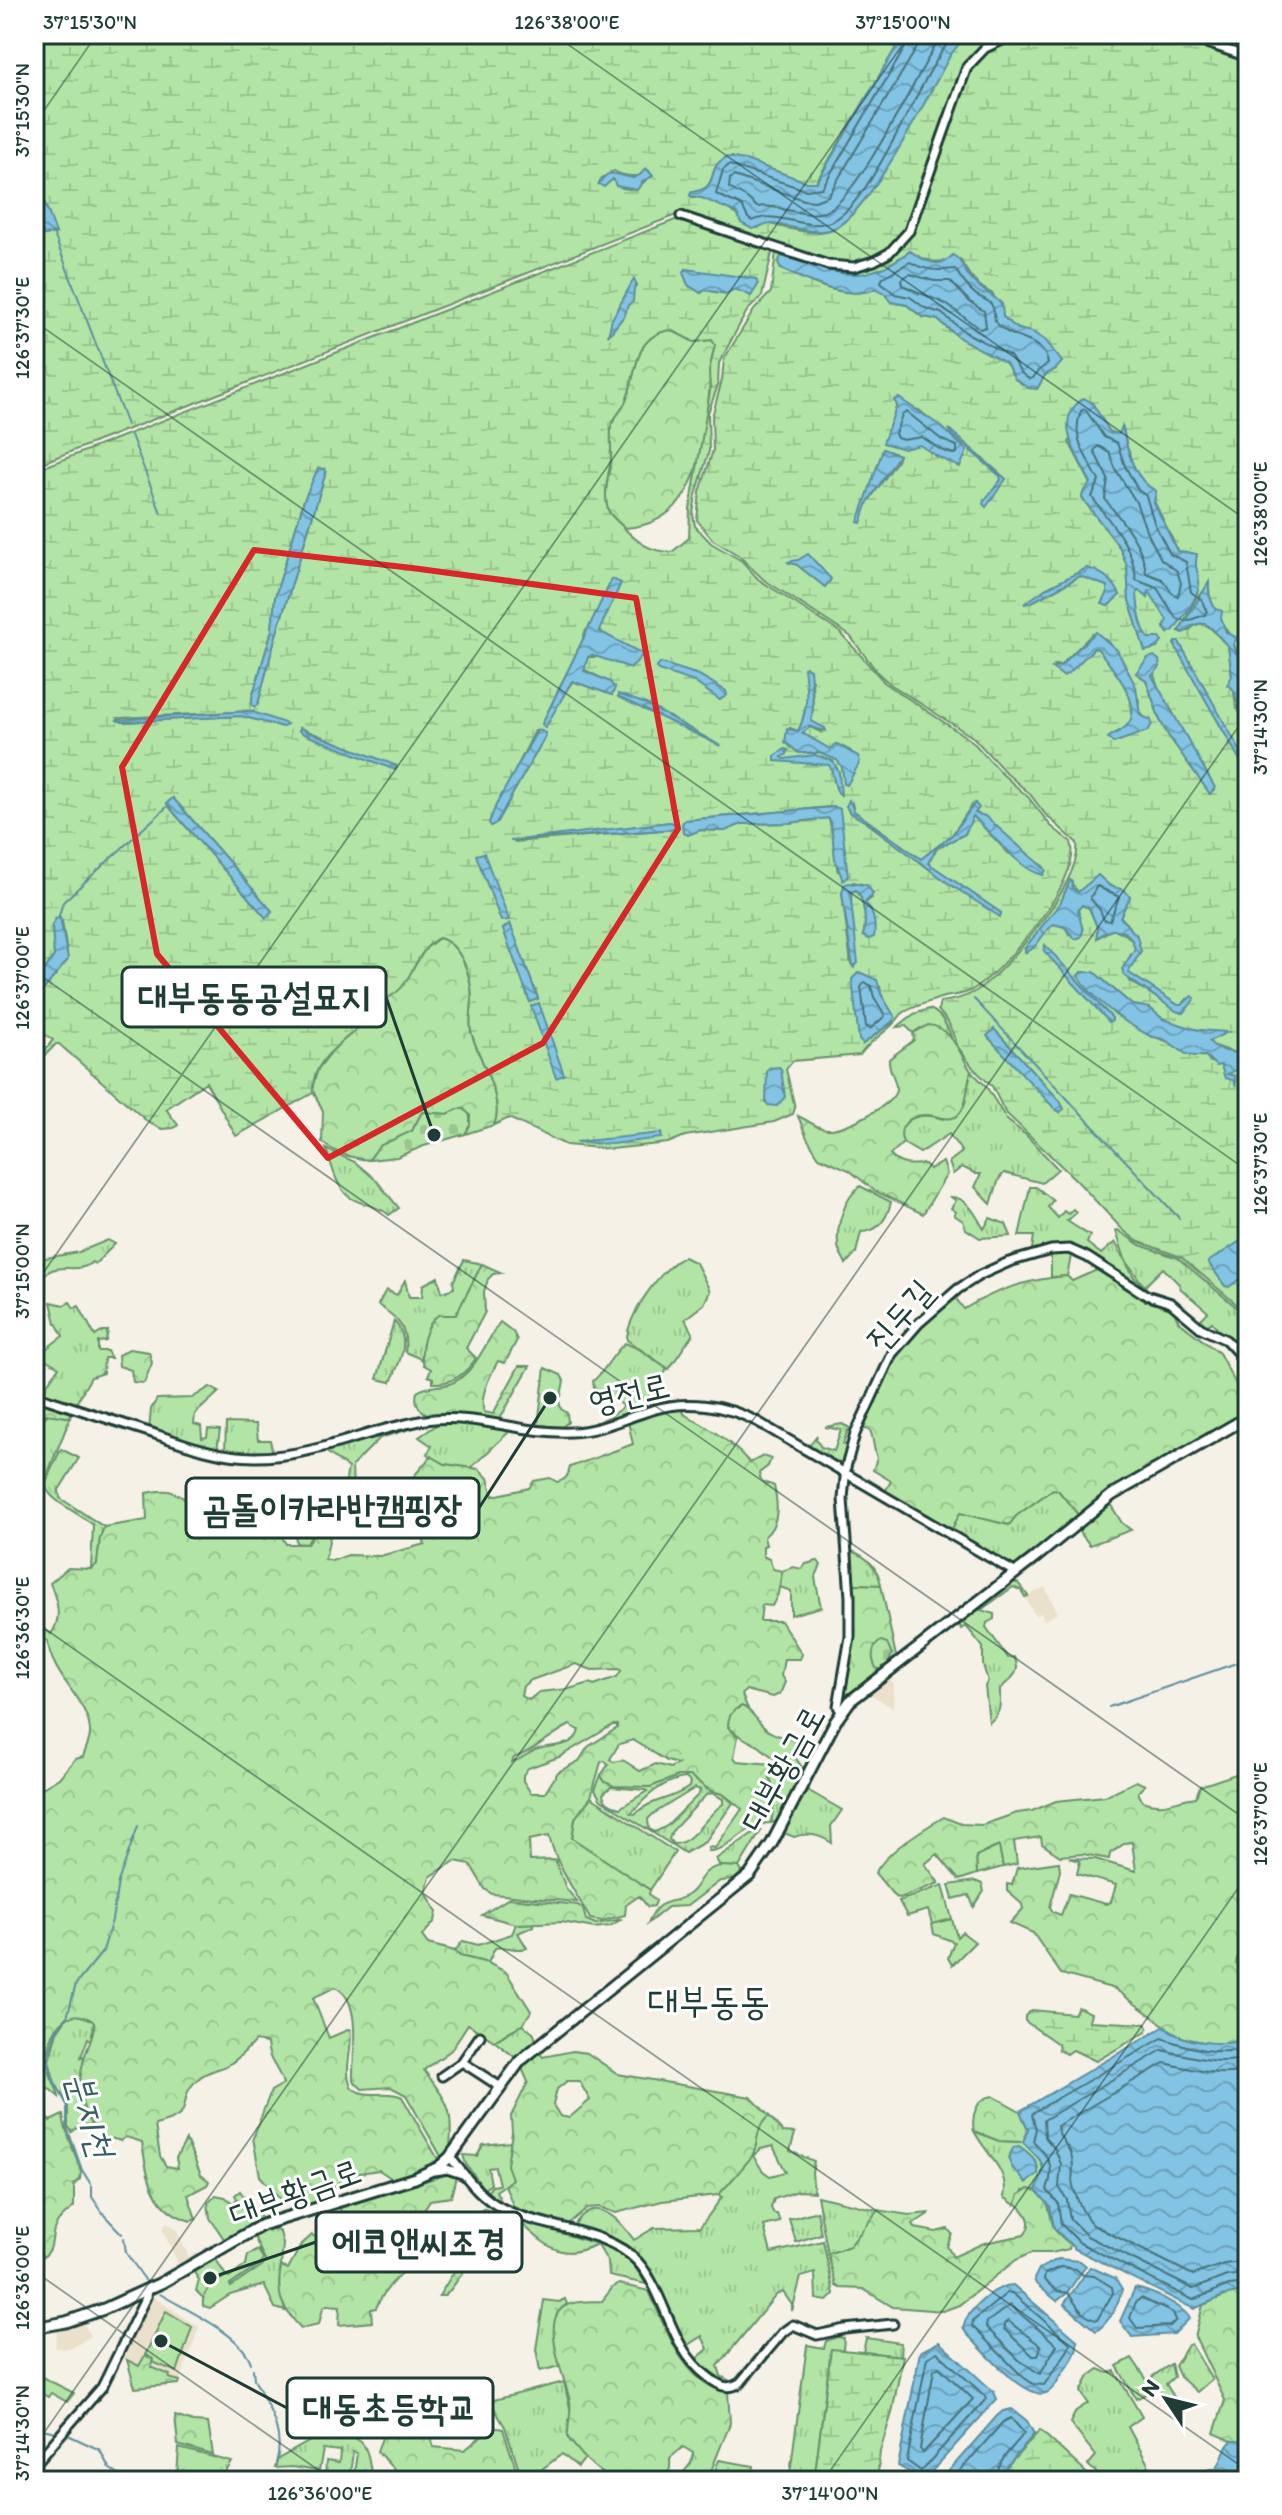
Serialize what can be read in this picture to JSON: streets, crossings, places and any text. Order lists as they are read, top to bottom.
{
  "streets": {
    "main road": ["대부황금로"],
    "street": ["진두길", "영전로"]
  },
  "crossings": [
    ["진두길", "영전로"],
    ["진두길", "대부황금로"],
    ["영전로", "대부황금로"]
  ],
  "districts": ["대부동동"],
  "water": ["분지천"],
  "places": [
    "대부동동공설묘지",
    "곰돌이카라반캠핑장",
    "에코앤씨조경",
    "대동초등학교"
  ],
  "north": "top left",
  "coordinates": [
    "37°15'30\"N",
    "126°38'00\"E",
    "37°15'00\"N",
    "126°37'30\"E",
    "37°14'30\"N",
    "126°37'00\"E",
    "126°36'30\"E",
    "126°36'00\"E",
    "37°14'00\"N"
  ]
}
